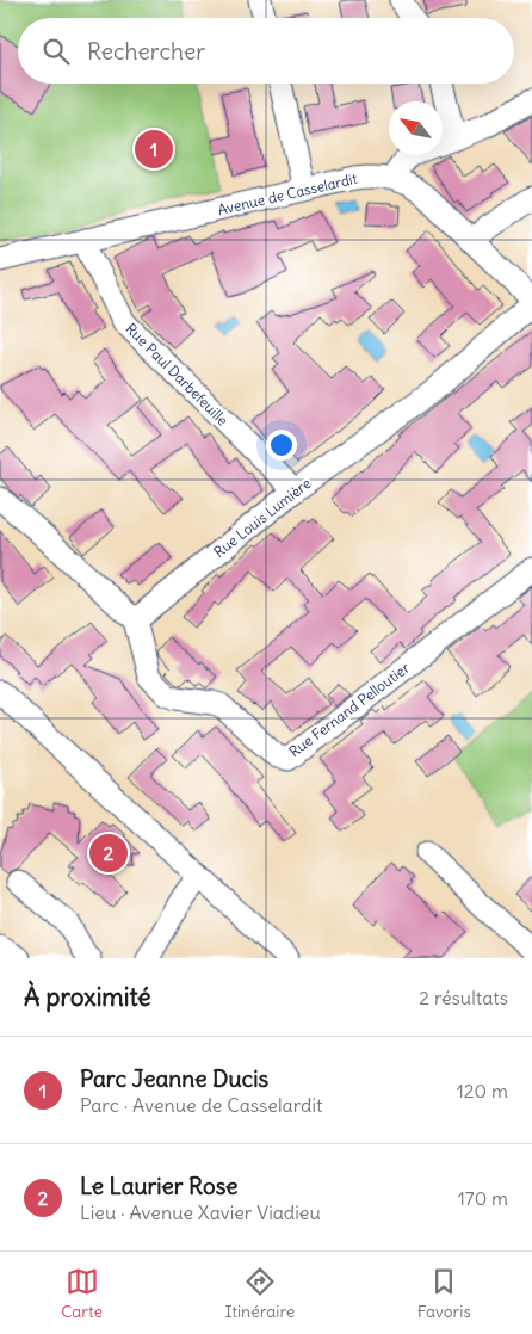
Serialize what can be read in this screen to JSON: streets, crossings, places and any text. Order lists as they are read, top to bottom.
{
  "streets": {
    "street": [
      "Avenue de Casselardit",
      "Rue Paul Darbefeuille",
      "Rue Louis Lumière",
      "Rue Fernand Pelloutier"
    ]
  },
  "crossings": [
    ["Avenue de Casselardit", "Rue Paul Darbefeuille"],
    ["Avenue de Casselardit", "Rue Louis Lumière"],
    ["Rue Paul Darbefeuille", "Rue Louis Lumière"],
    ["Rue Louis Lumière", "Rue Fernand Pelloutier"]
  ],
  "north": "top left",
  "page": {
    "search": "Rechercher",
    "pins": ["1", "2"],
    "heading": ["À proximité", "2 résultats"],
    "list": [
      {
        "mark": "1",
        "name": "Parc Jeanne Ducis",
        "note": "Parc · Avenue de Casselardit",
        "value": "120 m"
      },
      {
        "mark": "2",
        "name": "Le Laurier Rose",
        "note": "Lieu · Avenue Xavier Viadieu",
        "value": "170 m"
      }
    ],
    "nav": ["Carte", "Itinéraire", "Favoris"]
  }
}
